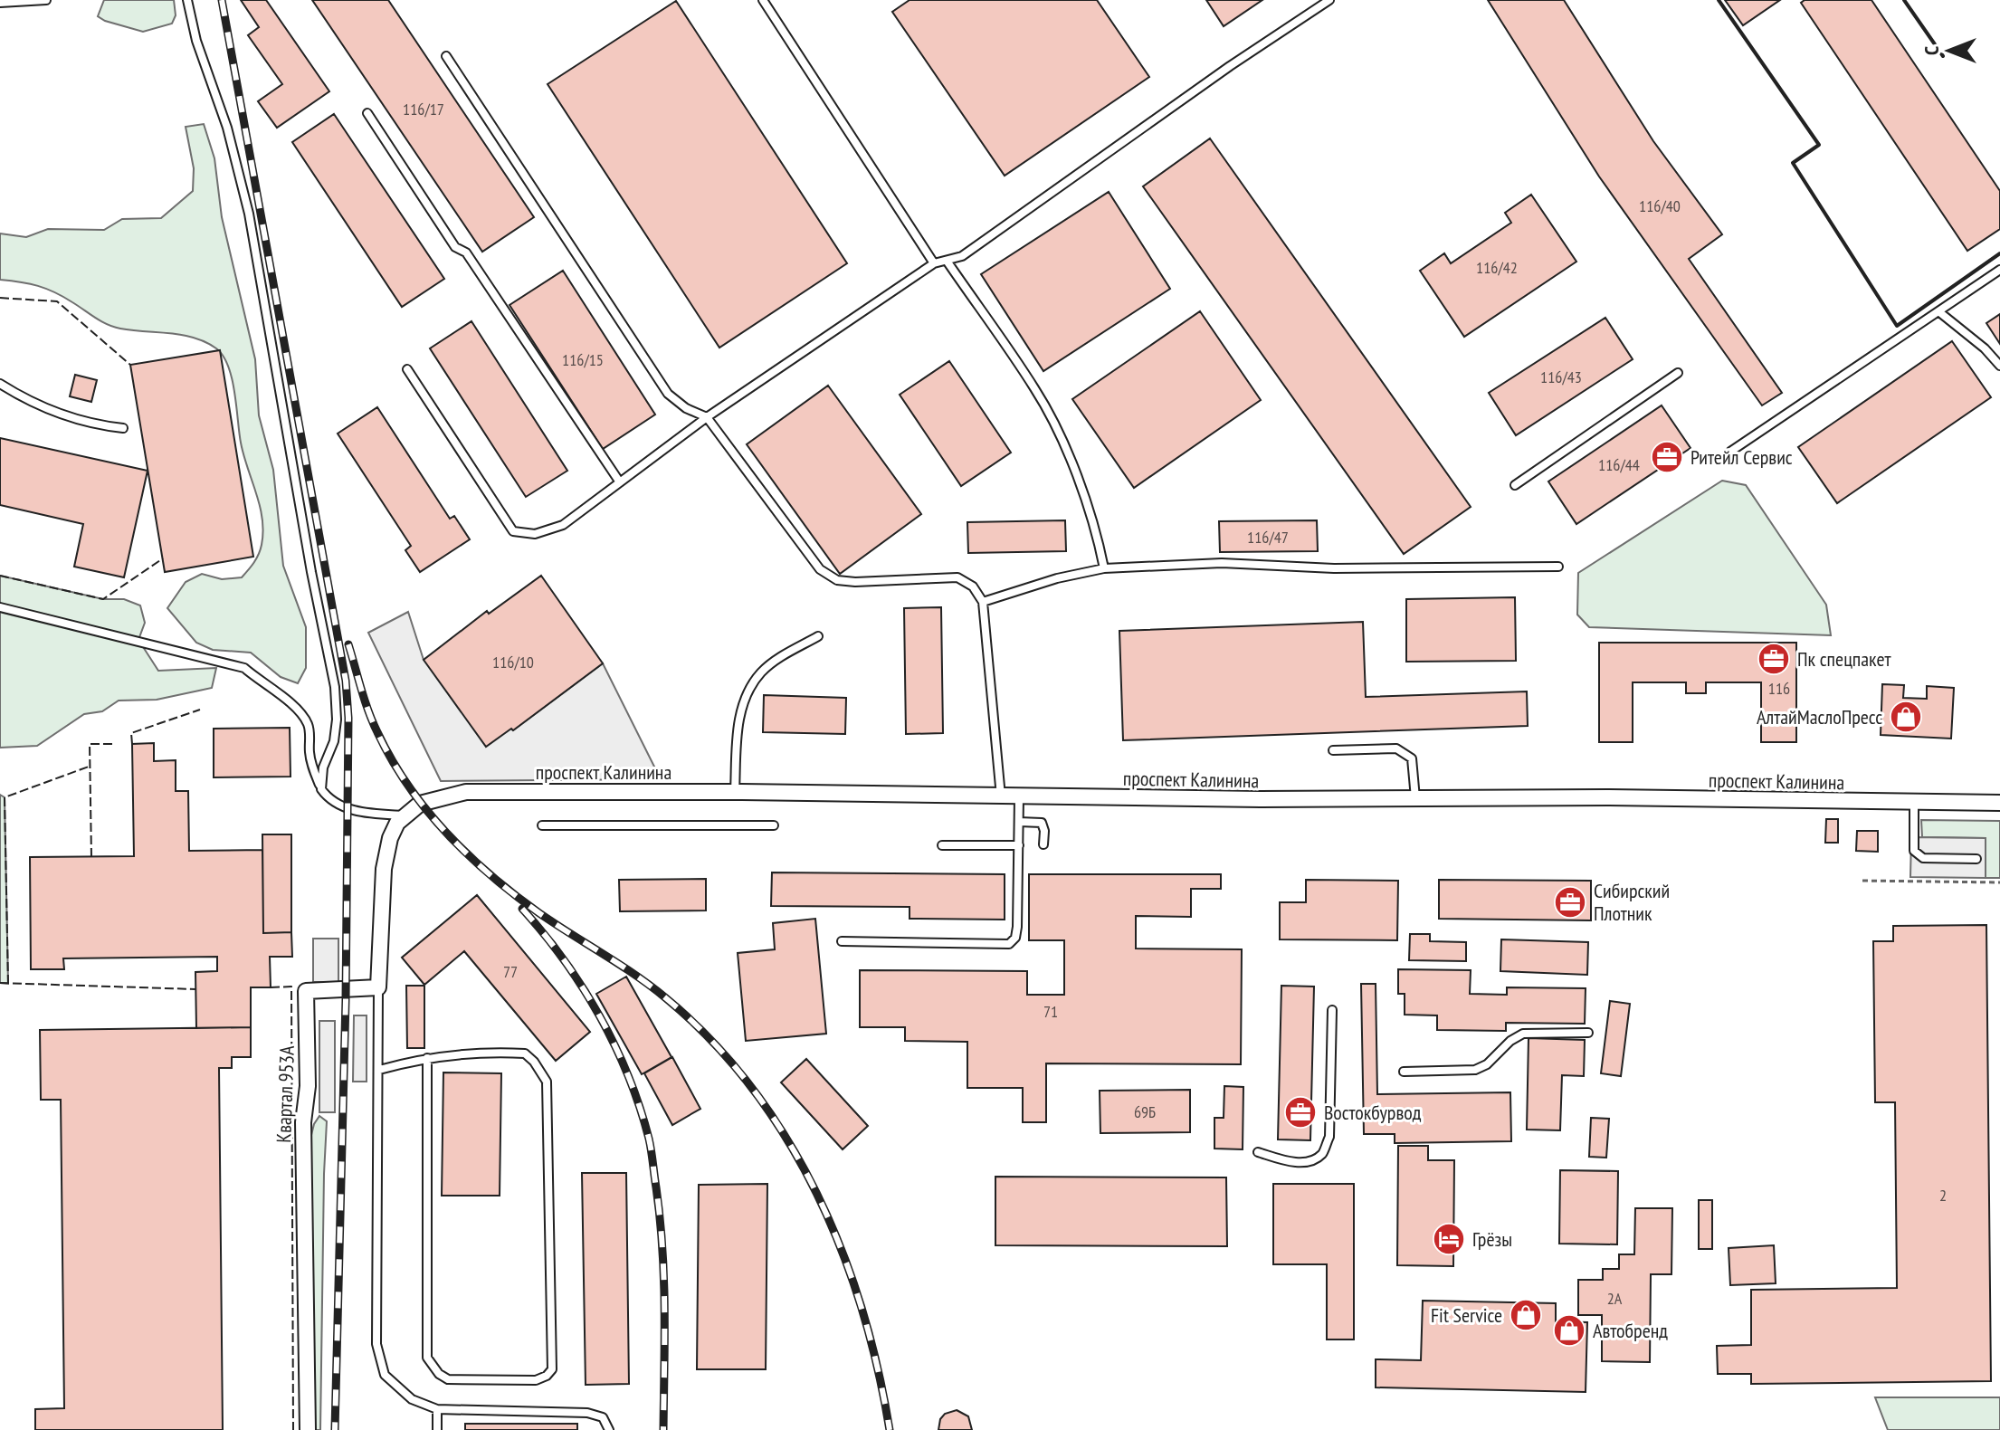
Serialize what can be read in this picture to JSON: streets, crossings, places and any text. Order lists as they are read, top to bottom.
{
  "streets": {
    "street": ["проспект Калинина", "Квартал 953А"]
  },
  "crossings": [
    ["проспект Калинина", "Квартал 953А"]
  ],
  "places": {
    "office": [
      "Ритейл Сервис",
      "Пк спецпакет",
      "Сибирский Плотник",
      "Востокбурвод"
    ],
    "shop": ["АлтайМаслоПресс", "Fit Service", "Автобренд"],
    "hotel": ["Грёзы"]
  },
  "house_numbers": [
    "116/17",
    "116/40",
    "116/42",
    "116/15",
    "116/43",
    "116/44",
    "116/47",
    "116/10",
    "116",
    "77",
    "71",
    "69Б",
    "2",
    "2А"
  ],
  "north": "left"
}
